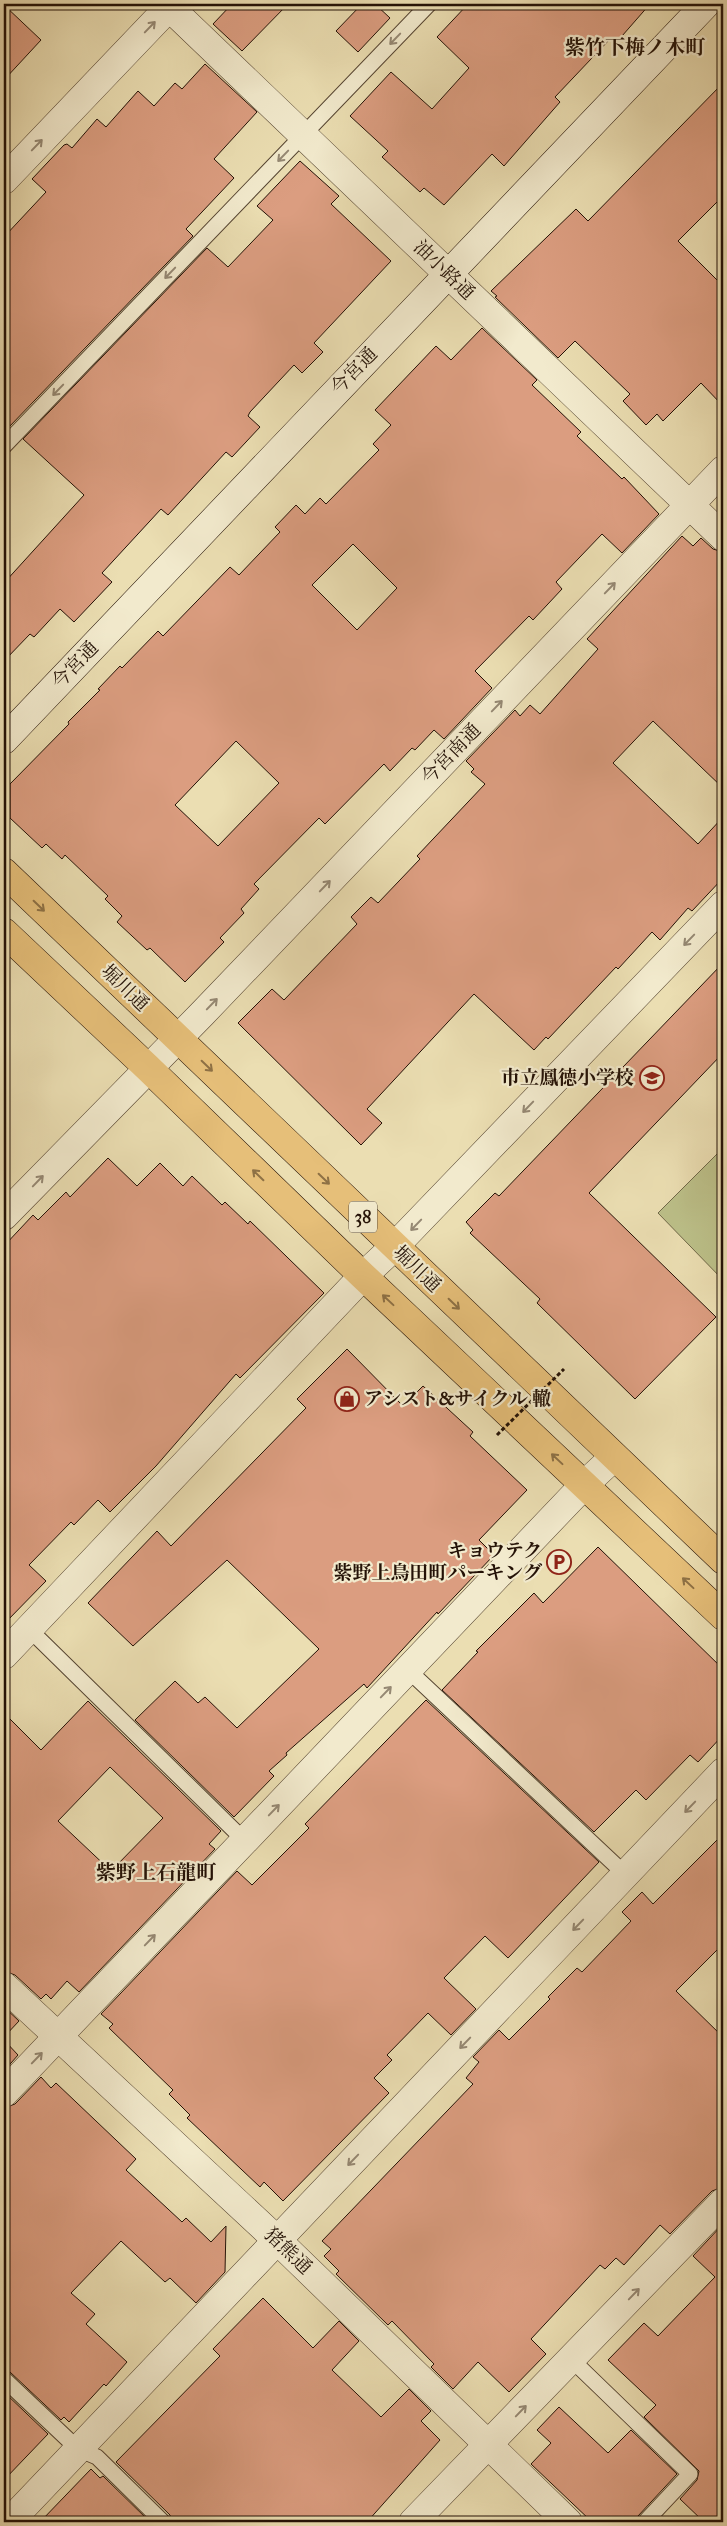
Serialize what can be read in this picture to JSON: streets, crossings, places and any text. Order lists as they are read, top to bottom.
{
  "streets": {
    "main road": ["堀川通", "38"],
    "street": [
      "油小路通",
      "今宮通",
      "今宮南通",
      "猪熊通"
    ]
  },
  "crossings": [
    ["油小路通", "今宮通"],
    ["油小路通", "今宮南通"],
    ["今宮南通", "堀川通"],
    ["今宮南通", "38"]
  ],
  "one_way": ["今宮南通"],
  "districts": ["紫竹下梅ノ木町", "紫野上石龍町"],
  "places": {
    "school or university": ["市立鳳徳小学校"],
    "shop": ["アシスト&サイクル 轍"],
    "parking": ["キョウテク 紫野上鳥田町パーキング"]
  }
}
